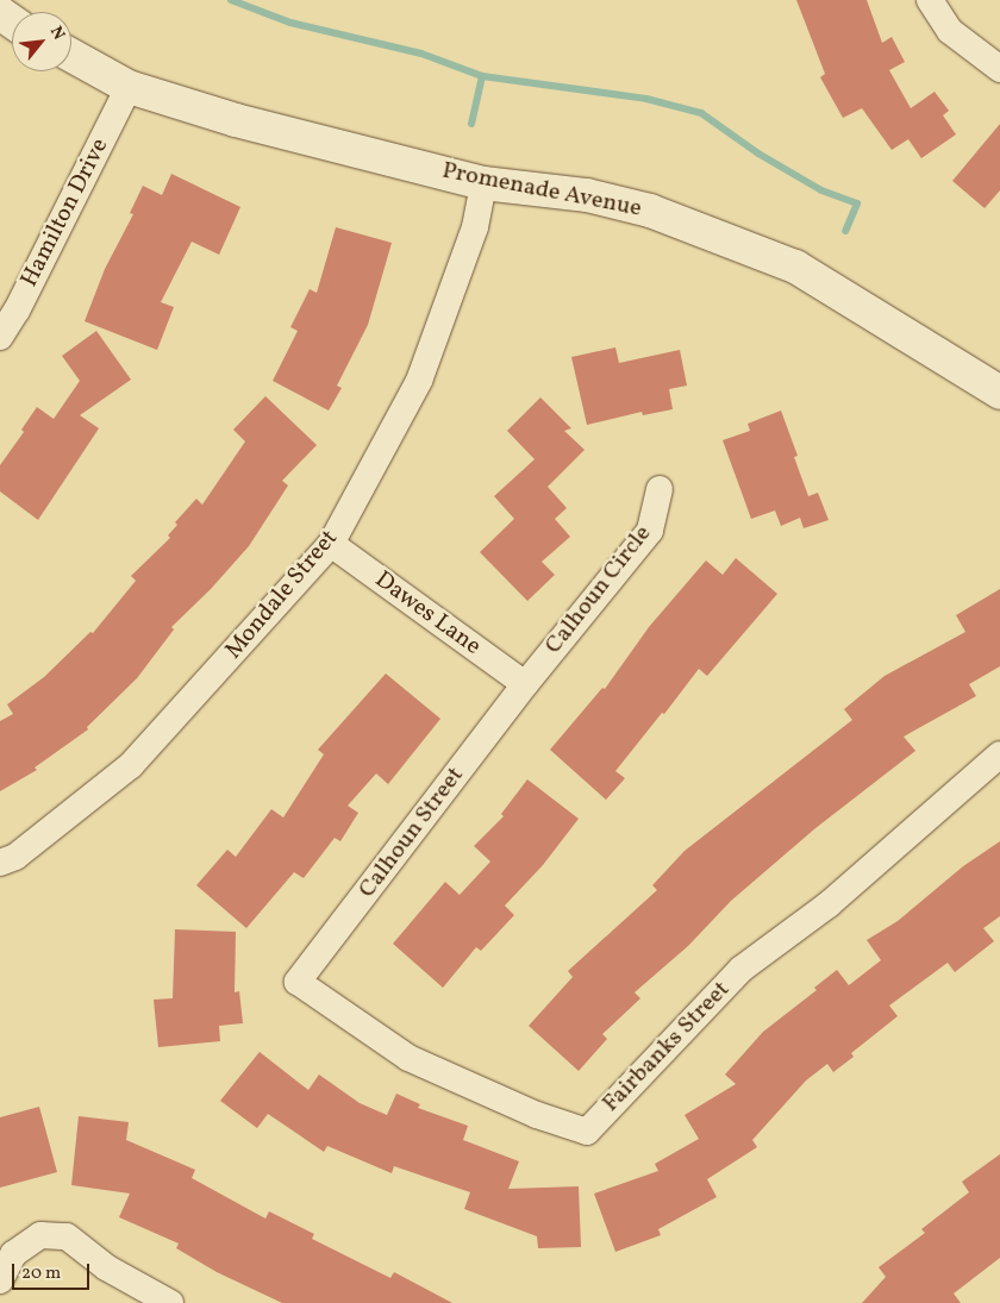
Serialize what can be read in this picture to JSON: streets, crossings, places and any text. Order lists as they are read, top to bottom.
{
  "streets": {
    "main road": ["Promenade Avenue"],
    "street": [
      "Hamilton Drive",
      "Calhoun Circle",
      "Mondale Street",
      "Dawes Lane",
      "Calhoun Street",
      "Fairbanks Street"
    ]
  },
  "crossings": [
    ["Promenade Avenue", "Hamilton Drive"],
    ["Promenade Avenue", "Mondale Street"],
    ["Calhoun Circle", "Dawes Lane"],
    ["Calhoun Circle", "Calhoun Street"],
    ["Mondale Street", "Dawes Lane"],
    ["Dawes Lane", "Calhoun Street"],
    ["Calhoun Street", "Fairbanks Street"]
  ],
  "scale_bar": "20 m",
  "north": "top right"
}
